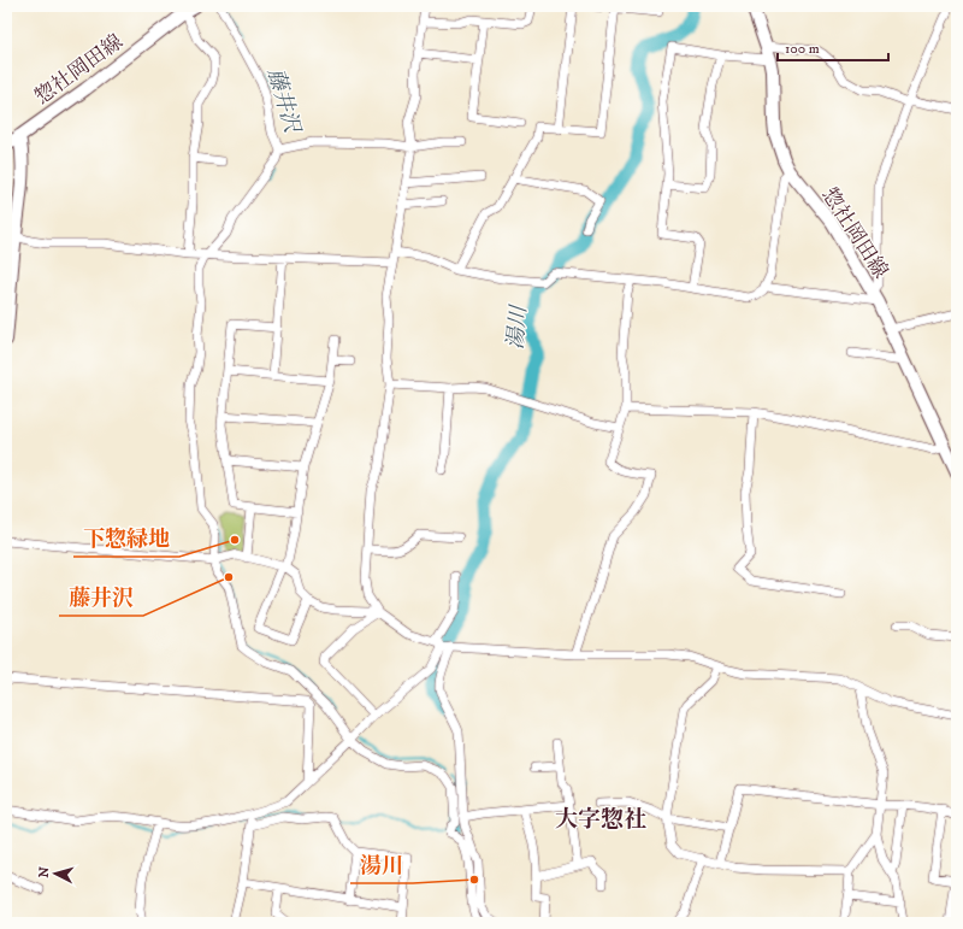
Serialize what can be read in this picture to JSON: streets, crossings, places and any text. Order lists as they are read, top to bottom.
{
  "streets": {
    "main road": ["惣社岡田線"]
  },
  "districts": ["大字惣社"],
  "water": ["藤井沢", "湯川"],
  "places": ["下惣緑地", "藤井沢", "湯川"],
  "scale_bar": "100 m",
  "north": "left"
}
